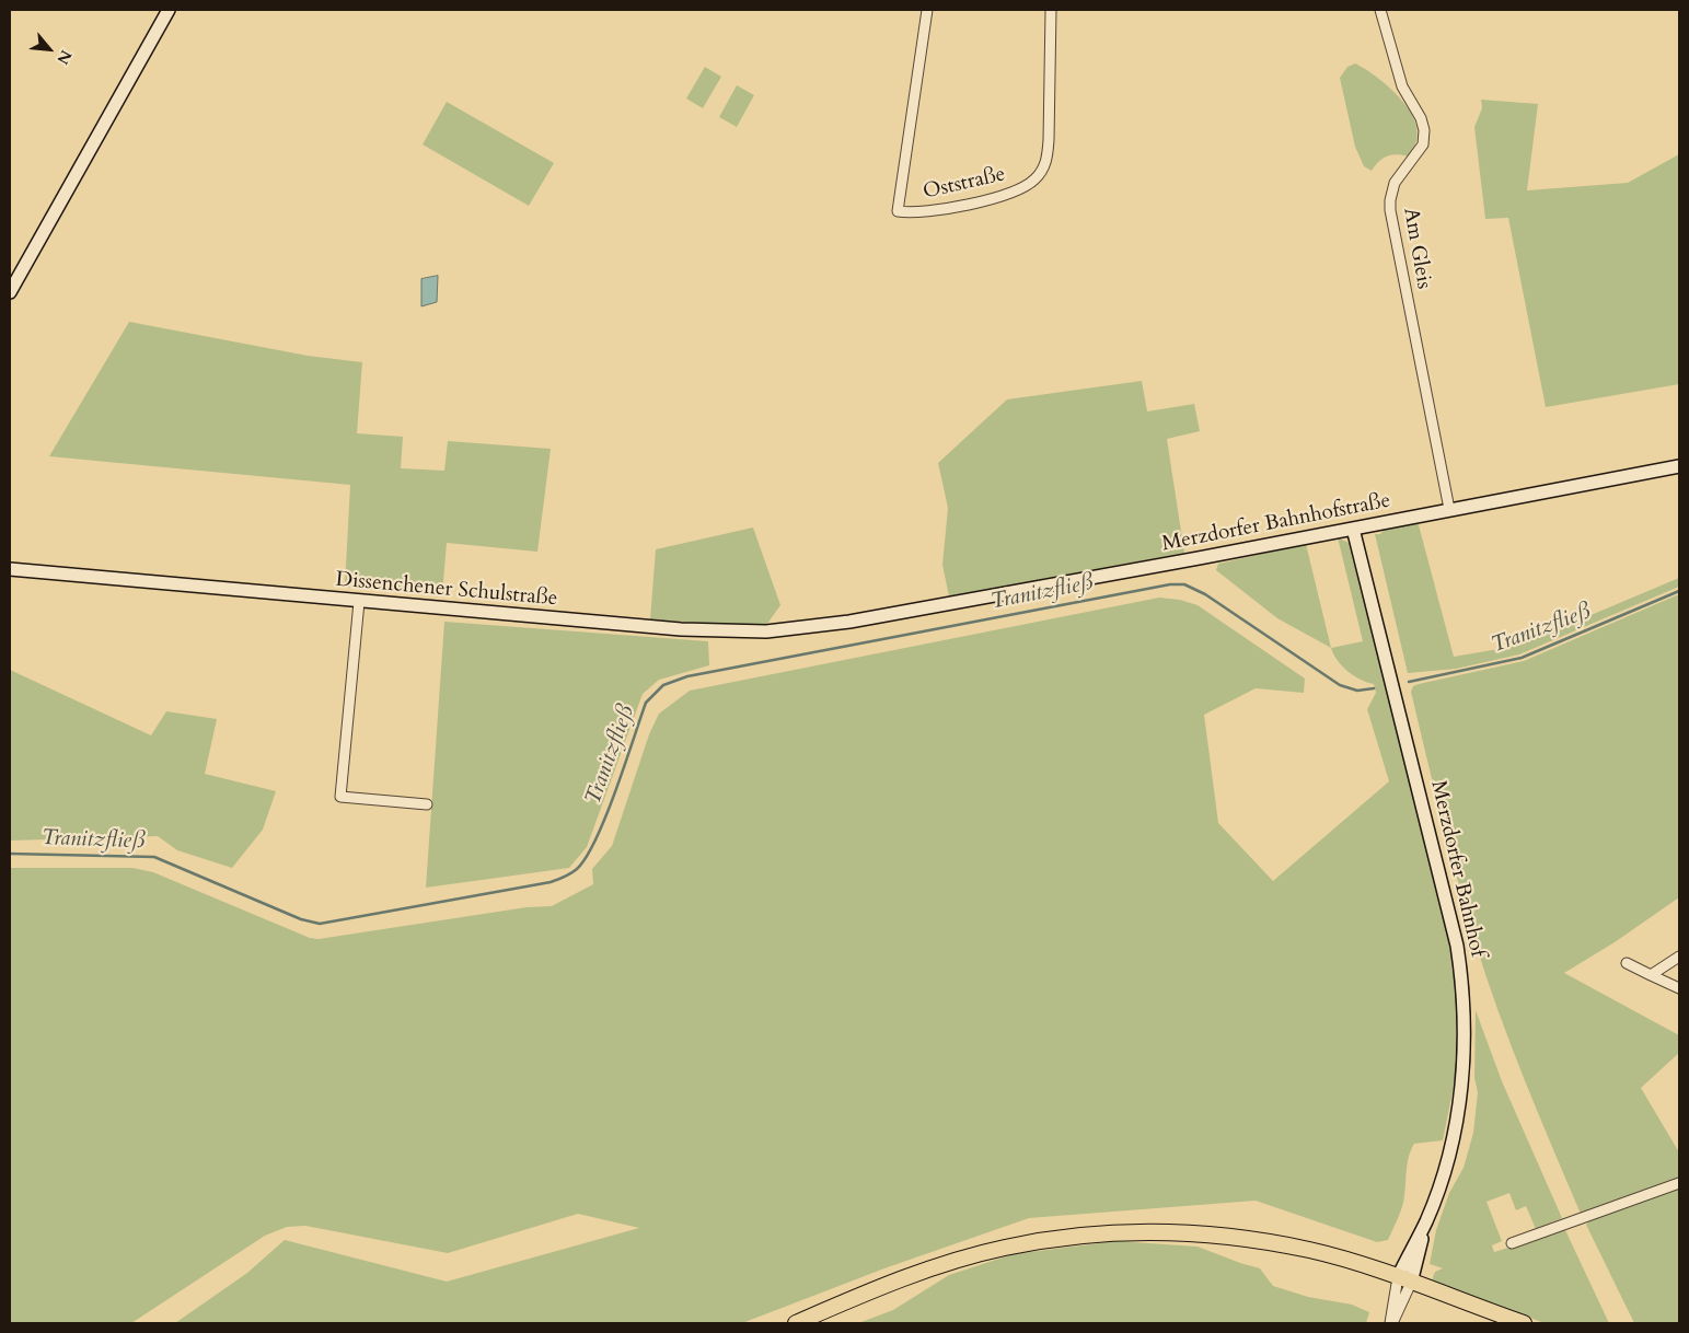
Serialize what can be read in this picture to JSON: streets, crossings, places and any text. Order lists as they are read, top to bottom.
{
  "streets": {
    "street": [
      "Oststraße",
      "Am Gleis",
      "Merzdorfer Bahnhofstraße",
      "Dissenchener Schulstraße",
      "Merzdorfer Bahnhof"
    ]
  },
  "crossings": [
    ["Am Gleis", "Merzdorfer Bahnhofstraße"],
    ["Merzdorfer Bahnhofstraße", "Dissenchener Schulstraße"],
    ["Merzdorfer Bahnhofstraße", "Merzdorfer Bahnhof"]
  ],
  "water": ["Tranitzfließ"],
  "north": "bottom right"
}
